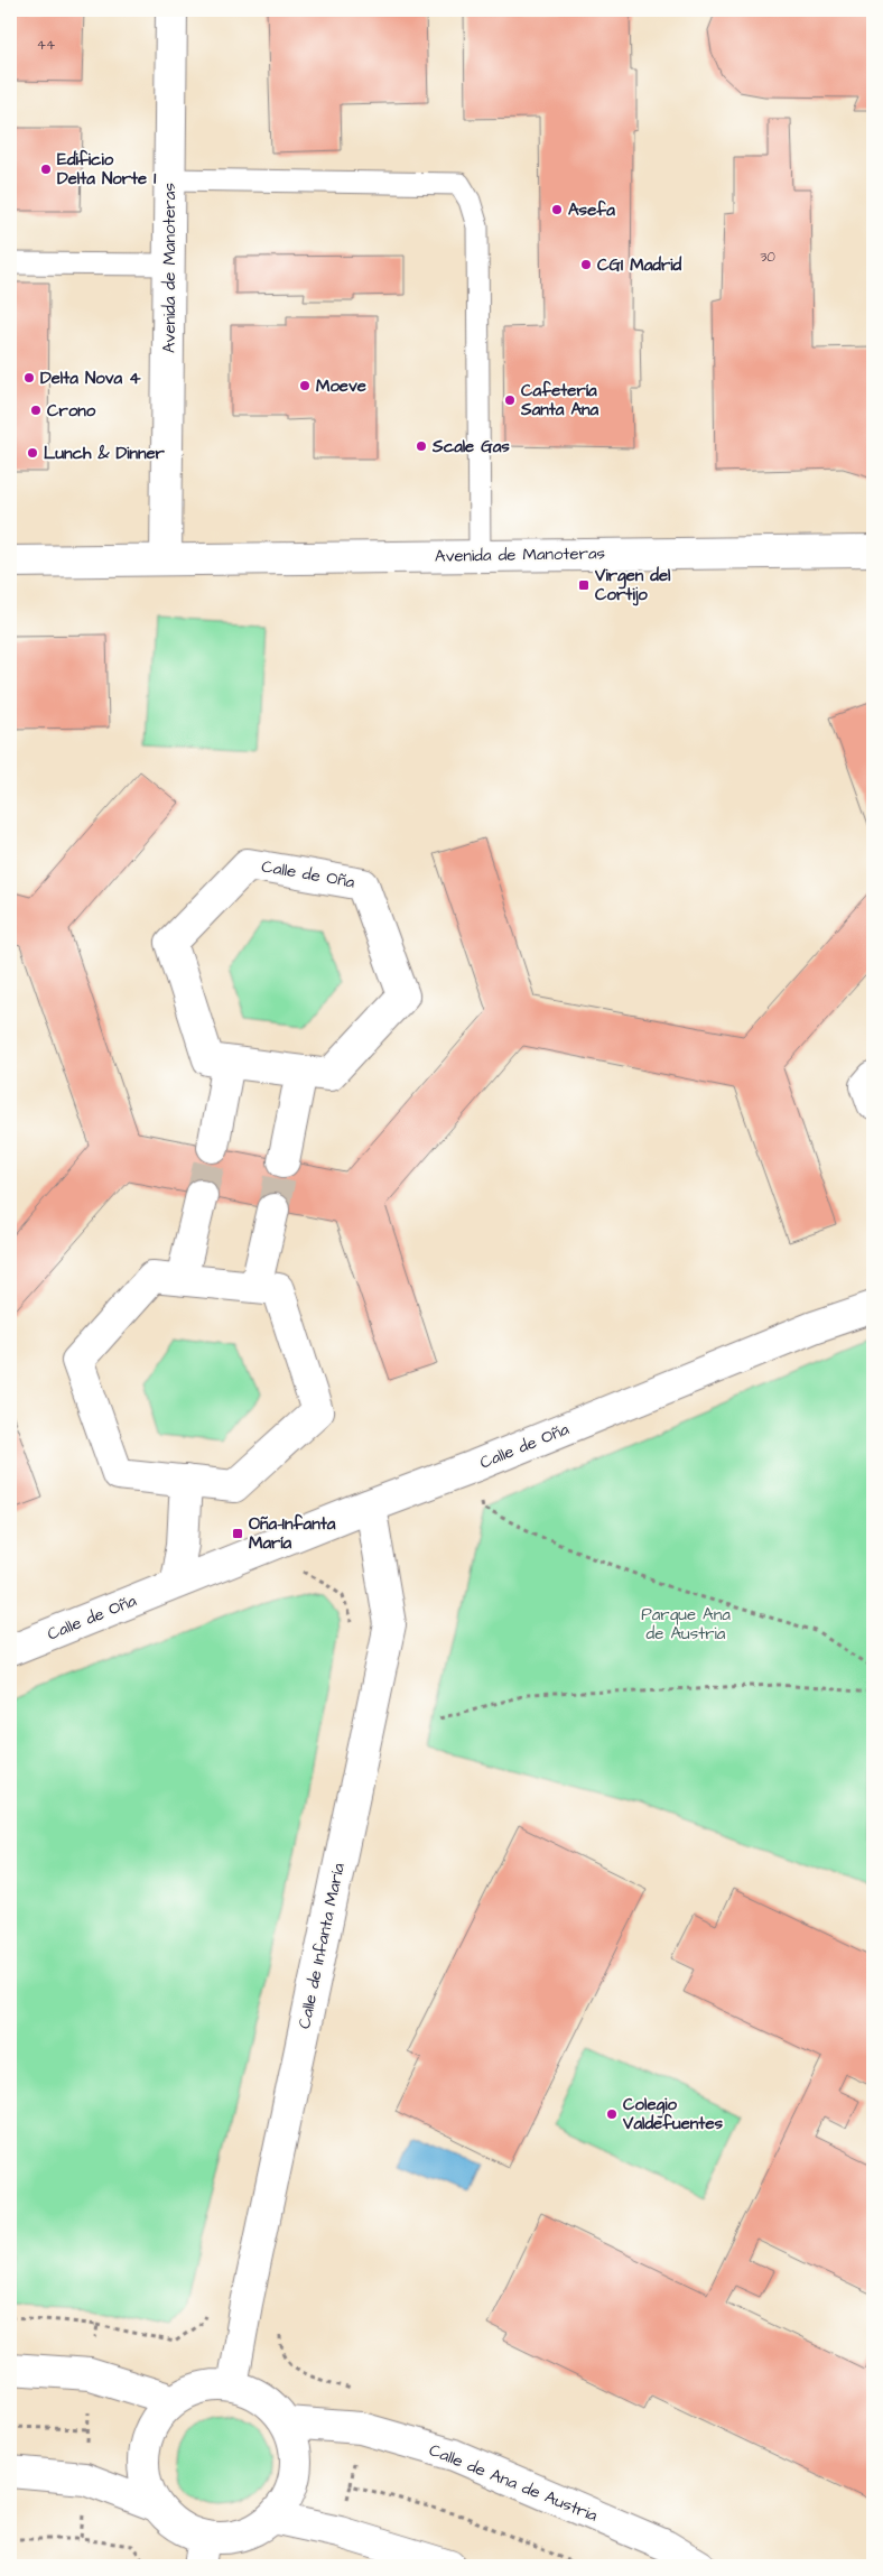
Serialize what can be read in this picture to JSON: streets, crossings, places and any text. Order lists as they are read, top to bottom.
{
  "streets": {
    "street": [
      "Avenida de Manoteras",
      "Calle de Oña",
      "Calle de Infanta María",
      "Calle de Ana de Austria"
    ]
  },
  "crossings": [
    ["Calle de Oña", "Calle de Infanta María"],
    ["Calle de Infanta María", "Calle de Ana de Austria"]
  ],
  "parks": ["Parque Ana de Austria"],
  "places": {
    "other": [
      "Edificio Delta Norte 1",
      "Asefa",
      "CGI Madrid",
      "Delta Nova 4",
      "Moeve",
      "Cafetería Santa Ana",
      "Crono",
      "Scale Gas",
      "Lunch & Dinner",
      "Colegio Valdefuentes"
    ],
    "transit": ["Virgen del Cortijo", "Oña-Infanta María"]
  },
  "house_numbers": ["44", "30"]
}
